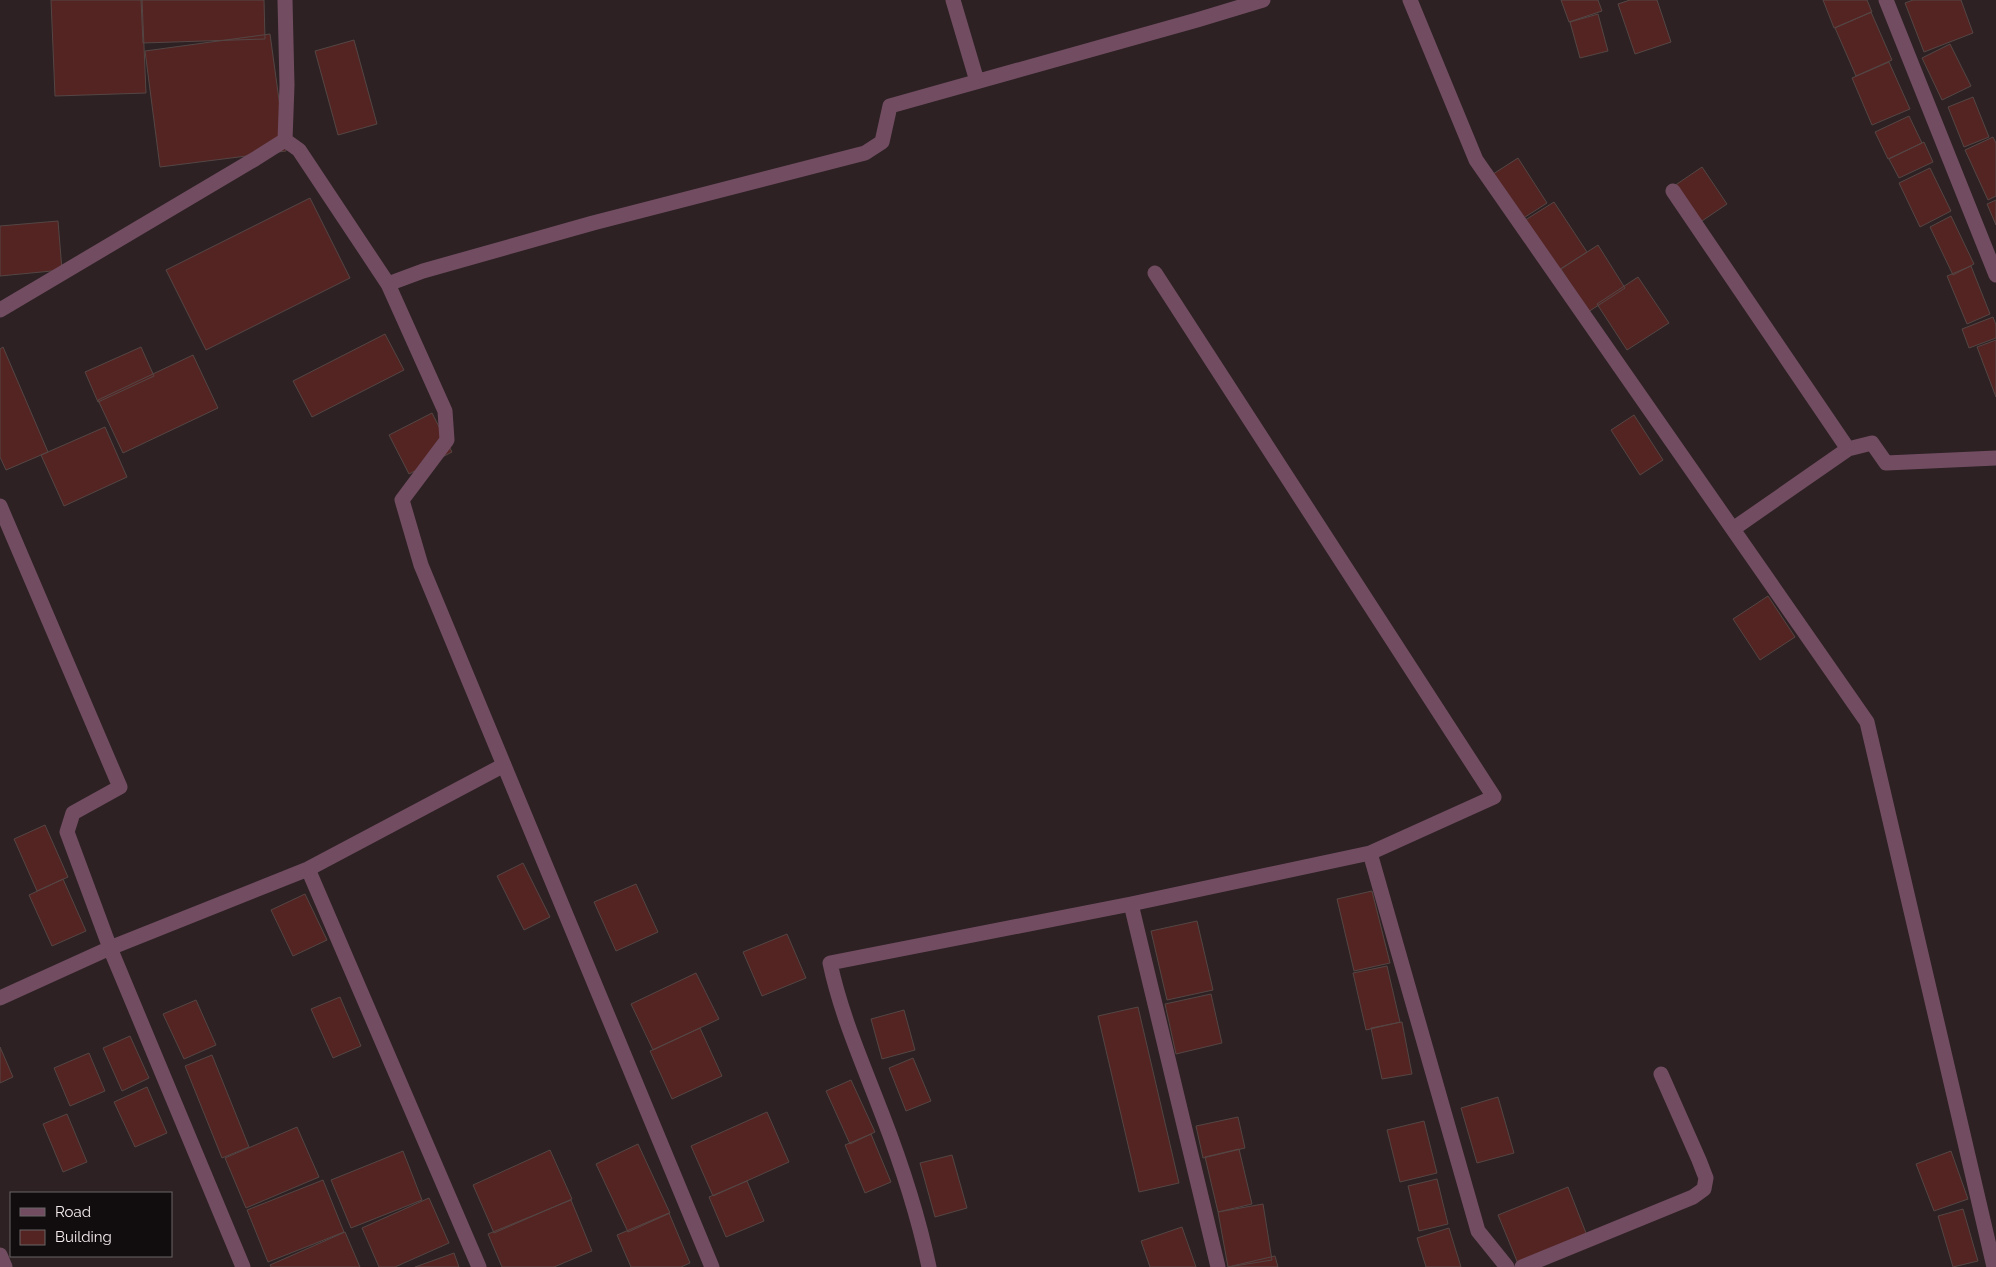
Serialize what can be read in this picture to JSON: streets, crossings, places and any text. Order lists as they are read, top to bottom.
{
  "legend": ["Road", "Building"]
}
